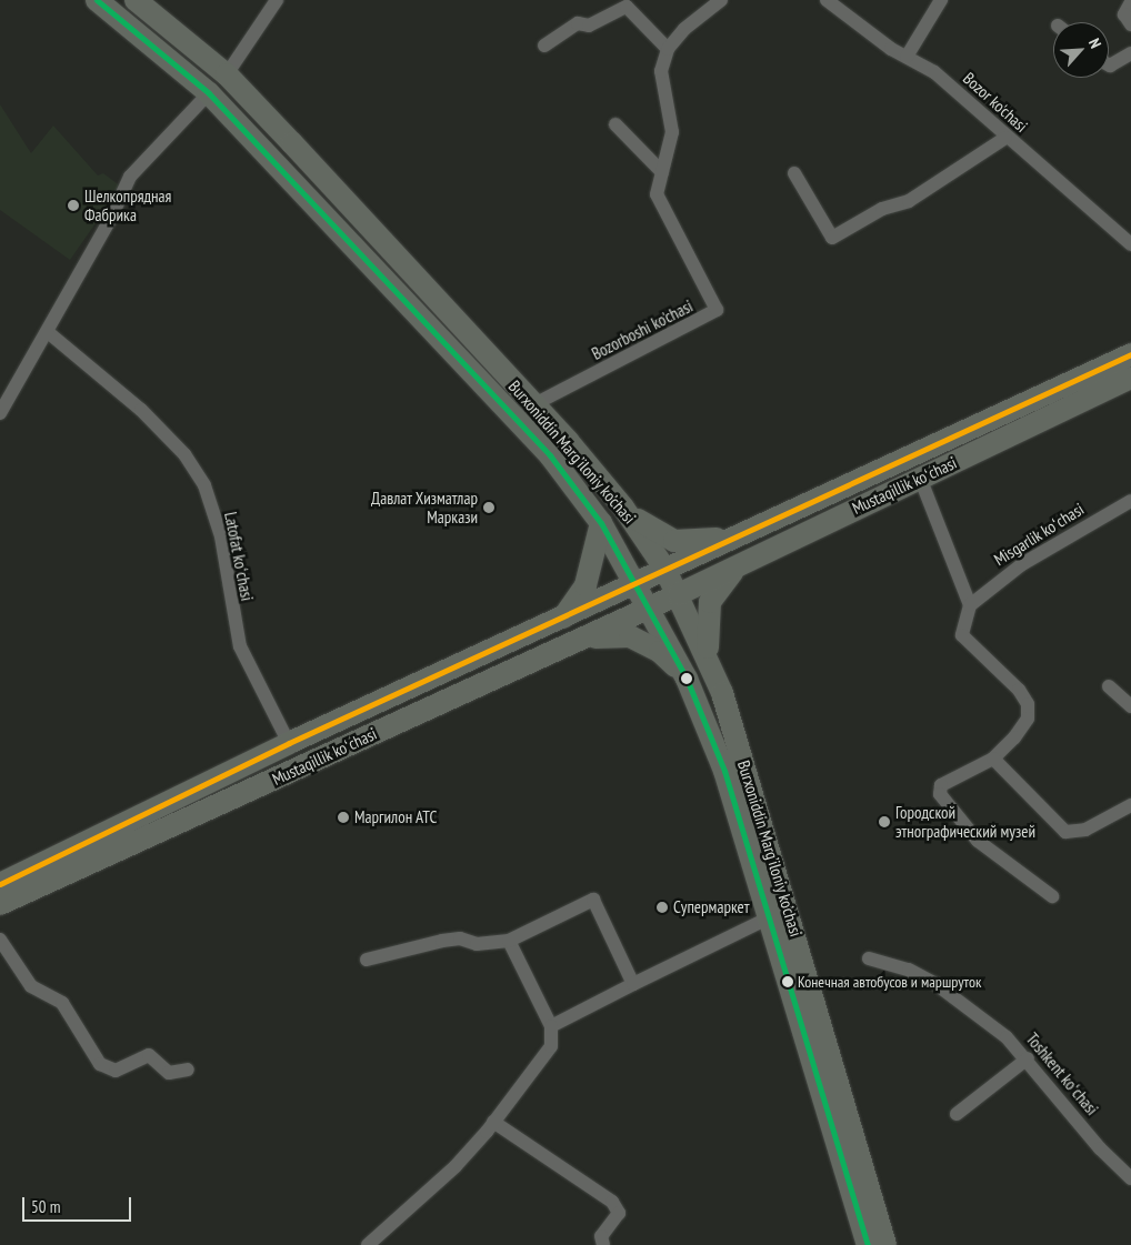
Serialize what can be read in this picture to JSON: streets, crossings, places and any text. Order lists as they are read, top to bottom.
{
  "streets": {
    "main road": ["Burxoniddin Marg’iloniy ko’chasi", "Mustaqillik koʻchasi"],
    "street": [
      "Bozor ko'chasi",
      "Bozorboshi ko'chasi",
      "Misgarlik koʻchasi",
      "Latofat koʻchasi",
      "Toshkent koʻchasi"
    ]
  },
  "crossings": [
    ["Bozorboshi ko'chasi", "Burxoniddin Marg’iloniy ko’chasi"],
    ["Burxoniddin Marg’iloniy ko’chasi", "Mustaqillik koʻchasi"],
    ["Mustaqillik koʻchasi", "Latofat koʻchasi"]
  ],
  "places": [
    "Шелкопрядная Фабрика",
    "Давлат Хизматлар Маркази",
    "Маргилон АТС",
    "Городской этнографический музей",
    "Супермаркет",
    "Конечная автобусов и маршруток"
  ],
  "scale_bar": "50 m",
  "north": "top right"
}
